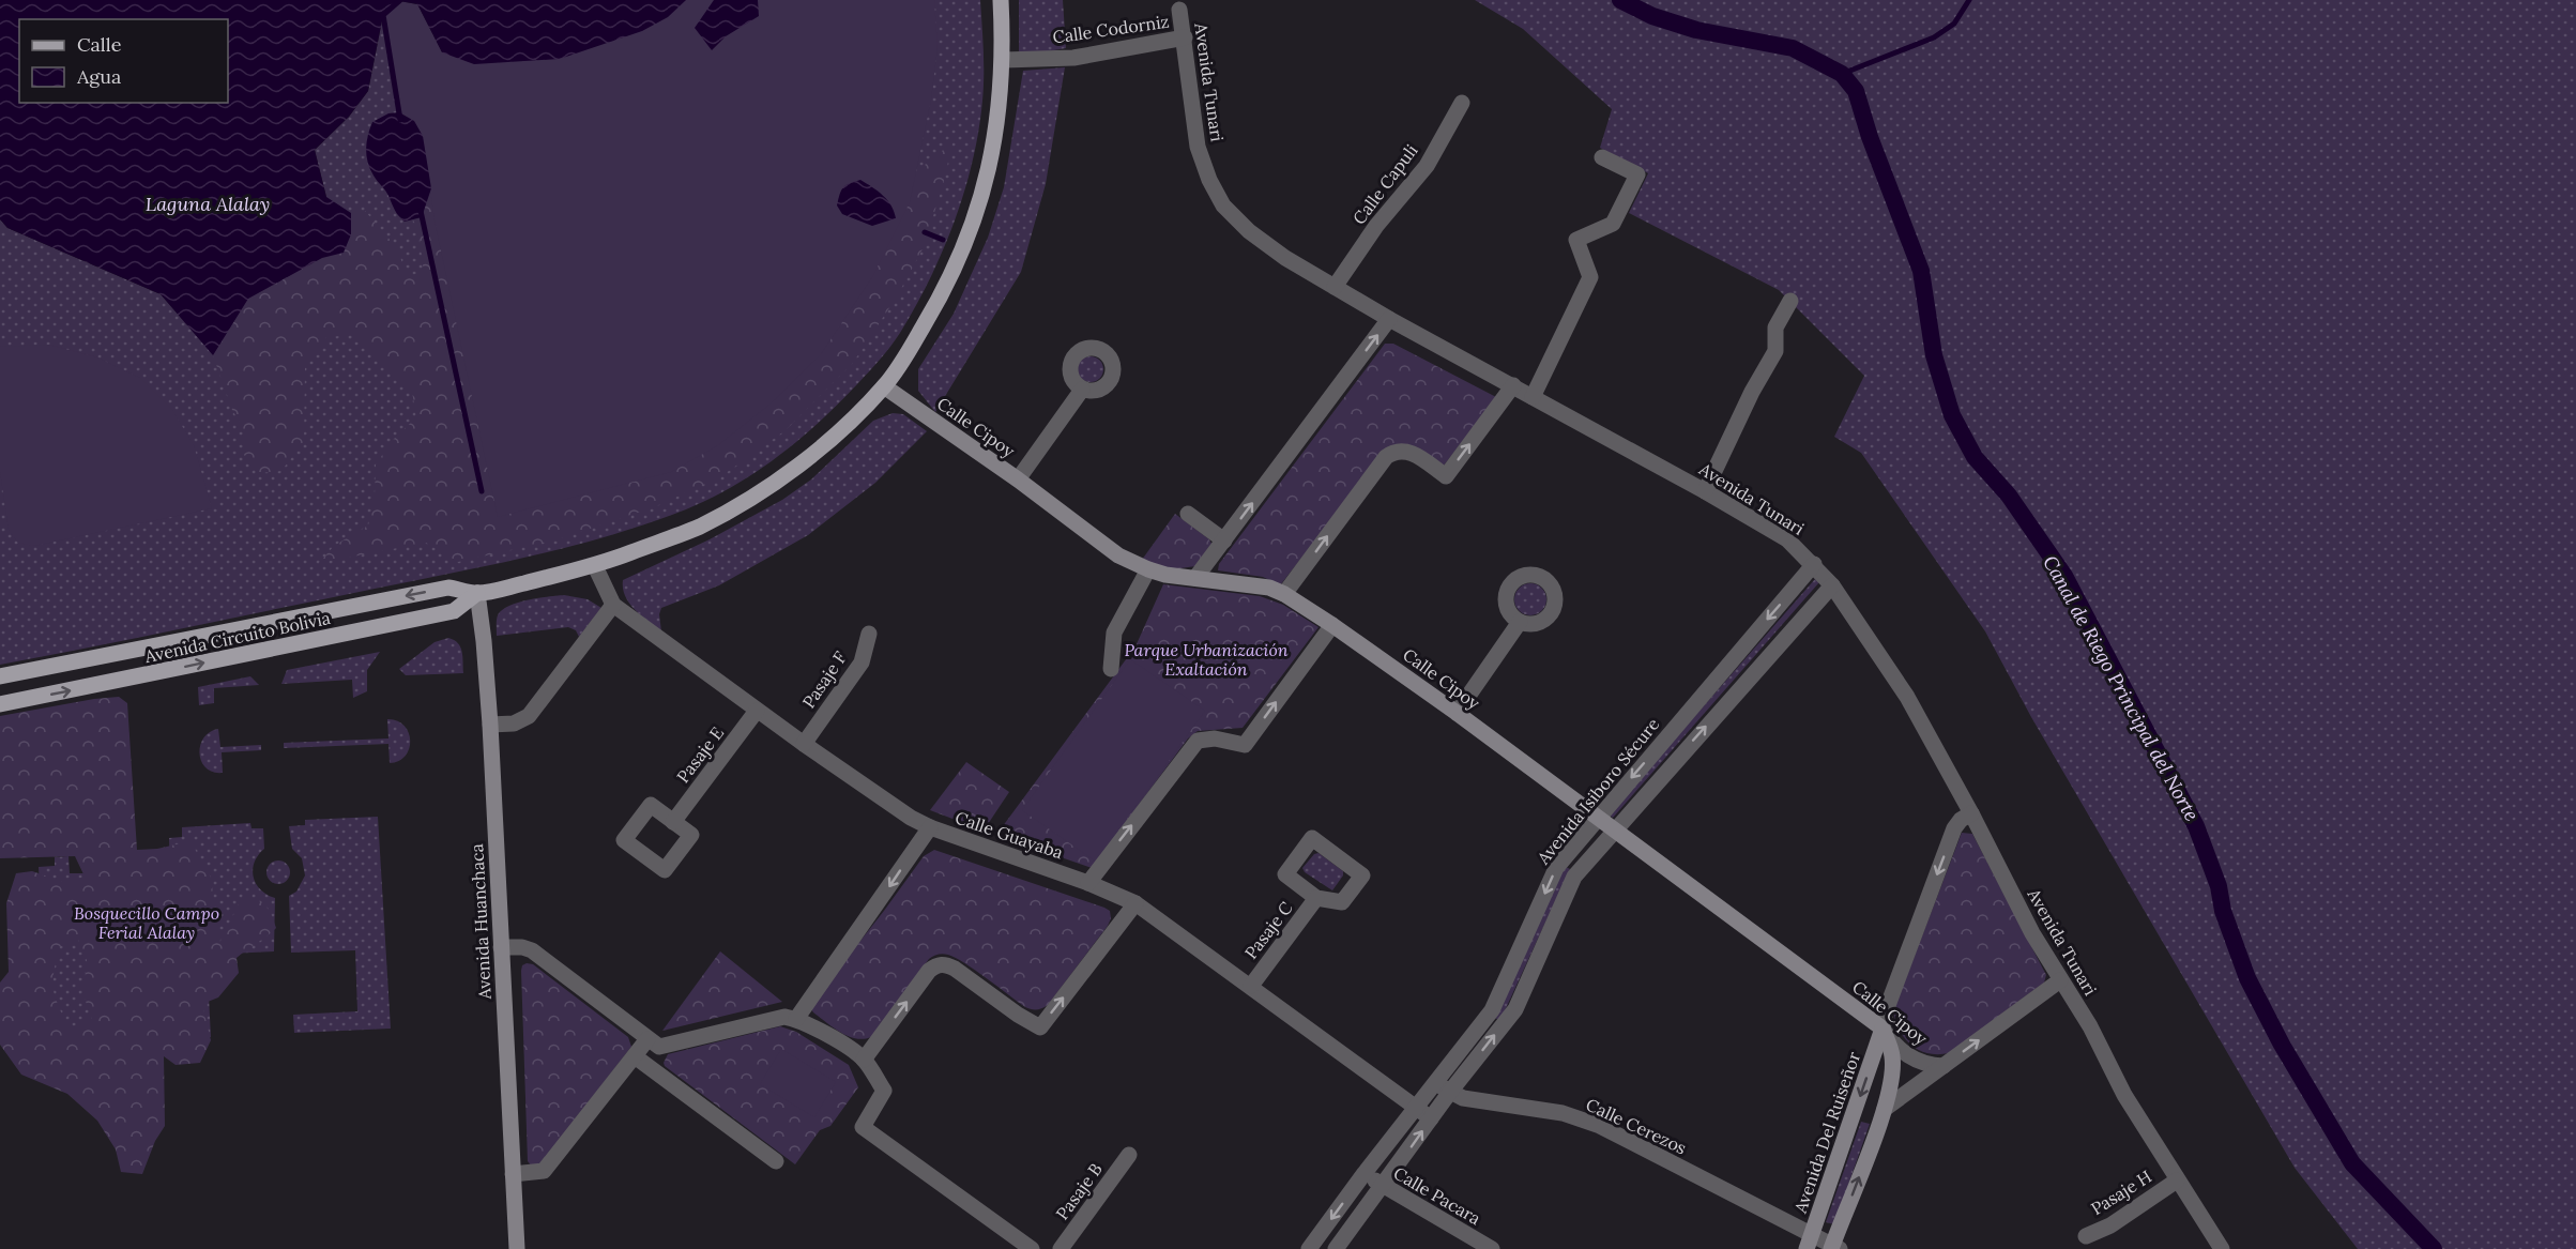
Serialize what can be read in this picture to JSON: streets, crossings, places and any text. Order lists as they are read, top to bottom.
{
  "streets": {
    "main road": [
      "Calle Cipoy",
      "Avenida Circuito Bolivia",
      "Avenida Huanchaca",
      "Avenida Del Ruiseñor"
    ],
    "street": [
      "Calle Codorniz",
      "Avenida Tunari",
      "Calle Capuli",
      "Pasaje F",
      "Pasaje E",
      "Avenida Isiboro Sécure",
      "Calle Guayaba",
      "Pasaje C",
      "Calle Cerezos",
      "Pasaje B",
      "Pasaje H",
      "Calle Pacara"
    ]
  },
  "crossings": [
    ["Calle Codorniz", "Avenida Tunari"],
    ["Calle Codorniz", "Avenida Circuito Bolivia"],
    ["Avenida Tunari", "Calle Capuli"],
    ["Avenida Tunari", "Avenida Isiboro Sécure"],
    ["Avenida Tunari", "Avenida Del Ruiseñor"],
    ["Avenida Tunari", "Pasaje H"],
    ["Calle Cipoy", "Avenida Circuito Bolivia"],
    ["Calle Cipoy", "Avenida Isiboro Sécure"],
    ["Calle Cipoy", "Avenida Del Ruiseñor"],
    ["Avenida Circuito Bolivia", "Calle Guayaba"],
    ["Avenida Circuito Bolivia", "Avenida Huanchaca"],
    ["Pasaje F", "Calle Guayaba"],
    ["Pasaje E", "Calle Guayaba"],
    ["Avenida Isiboro Sécure", "Calle Guayaba"],
    ["Avenida Isiboro Sécure", "Calle Cerezos"],
    ["Avenida Isiboro Sécure", "Calle Pacara"],
    ["Calle Guayaba", "Pasaje C"],
    ["Calle Cerezos", "Avenida Del Ruiseñor"]
  ],
  "water": ["Laguna Alalay", "Canal de Riego Principal del Norte"],
  "parks": ["Parque Urbanización Exaltación", "Bosquecillo Campo Ferial Alalay"],
  "legend": ["Calle", "Agua"]
}
